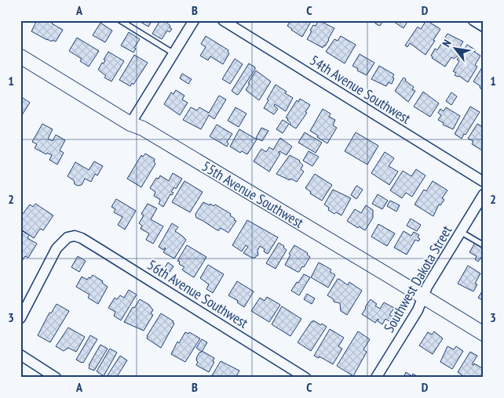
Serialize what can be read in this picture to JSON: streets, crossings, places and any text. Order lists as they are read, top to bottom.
{
  "streets": {
    "street": [
      "54th Avenue Southwest",
      "55th Avenue Southwest",
      "Southwest Dakota Street",
      "56th Avenue Southwest"
    ]
  },
  "crossings": [
    ["55th Avenue Southwest", "Southwest Dakota Street"]
  ],
  "north": "top left",
  "grid": {
    "columns": [
      "A",
      "B",
      "C",
      "D"
    ],
    "rows": ["1", "2", "3"]
  }
}
